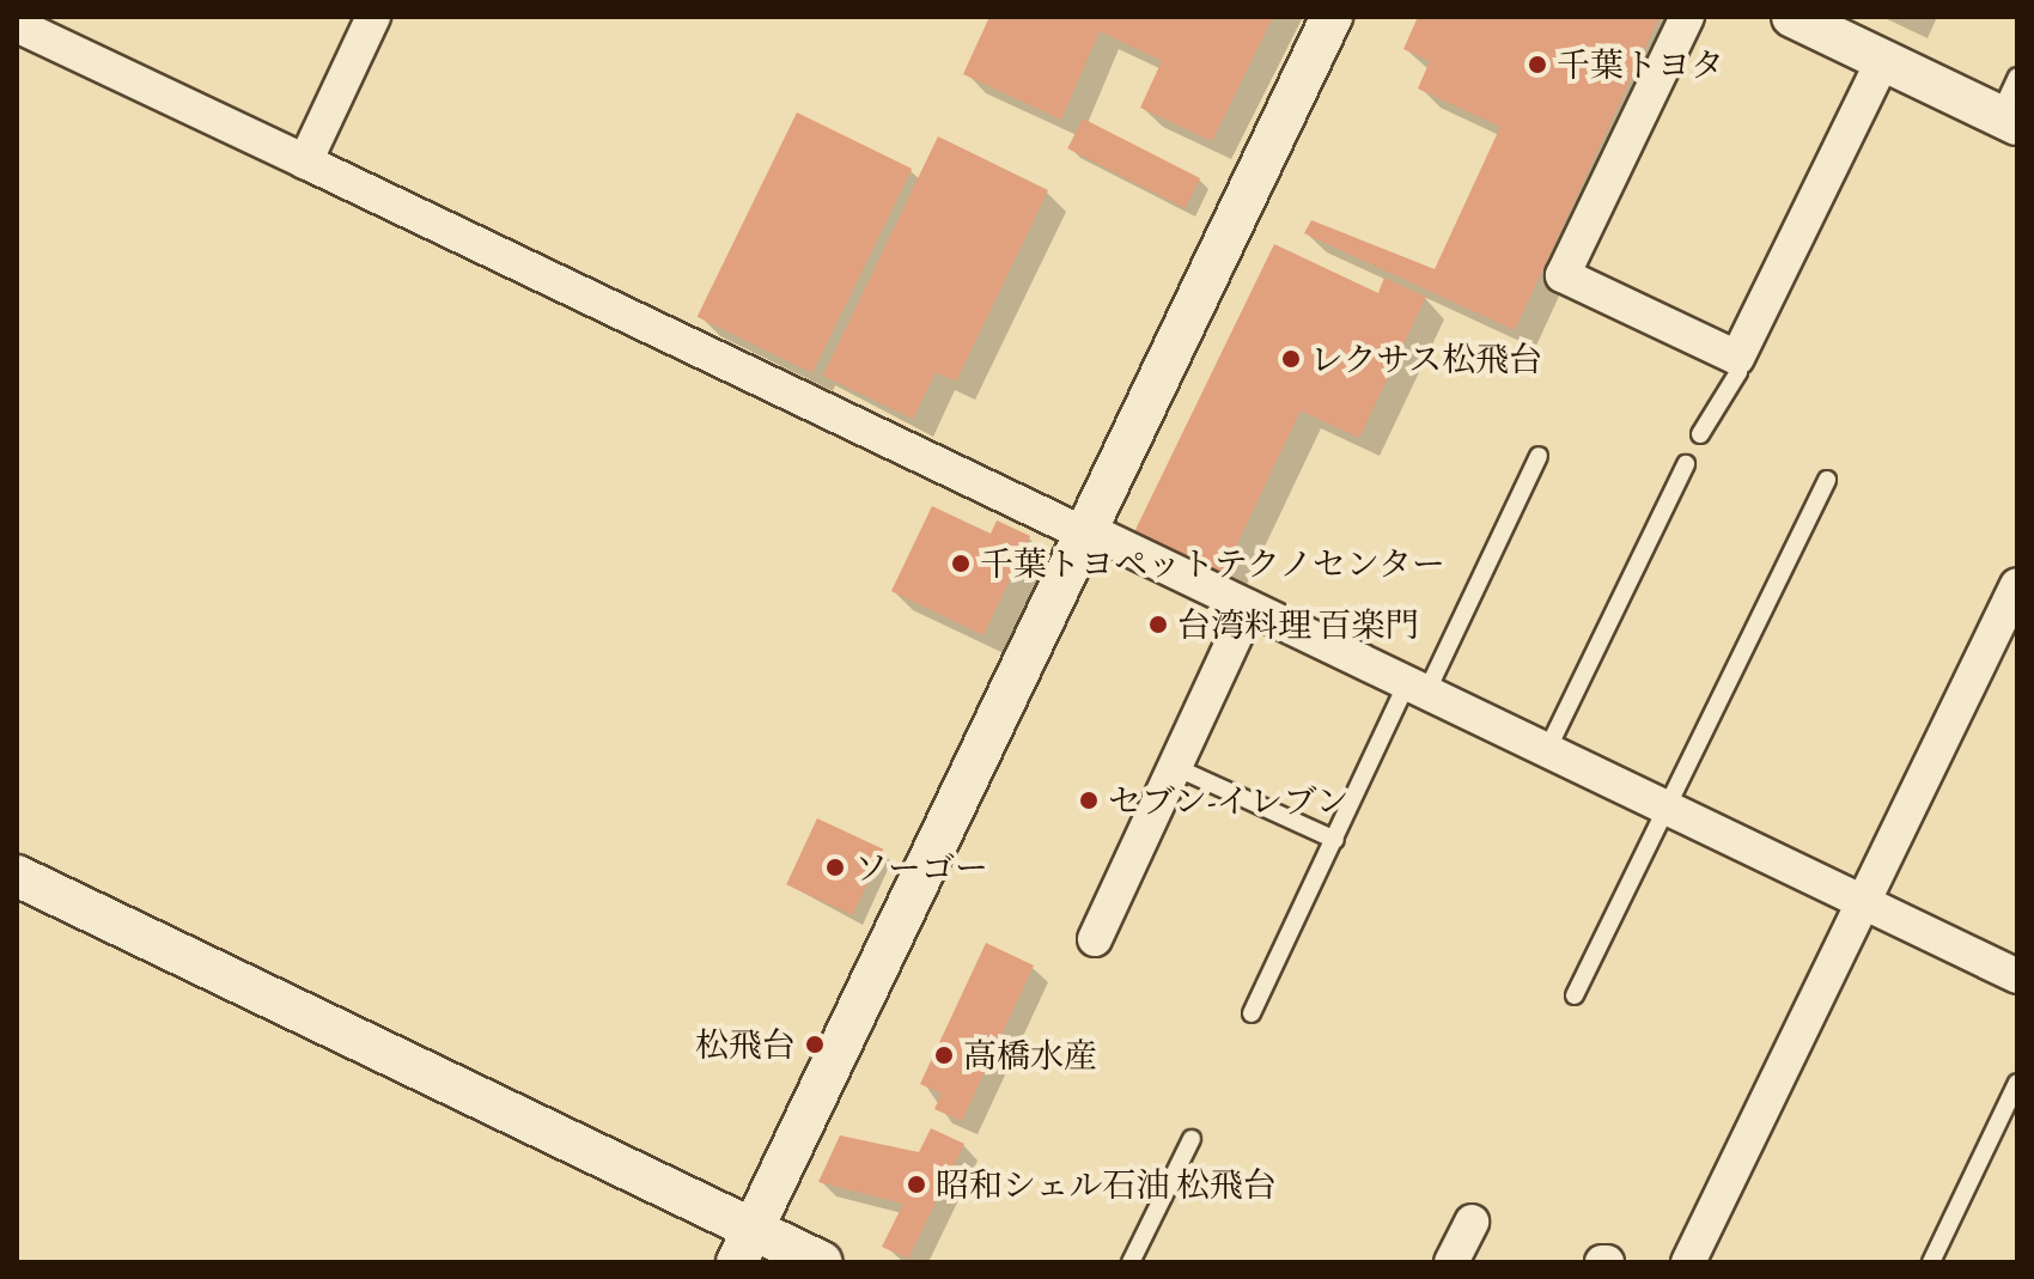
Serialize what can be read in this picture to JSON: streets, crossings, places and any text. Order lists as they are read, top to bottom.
{
  "places": [
    "千葉トヨタ",
    "レクサス松飛台",
    "千葉トヨペットテクノセンター",
    "台湾料理 百楽門",
    "セブン-イレブン",
    "ソーゴー",
    "松飛台",
    "高橋水産",
    "昭和シェル石油 松飛台"
  ]
}
